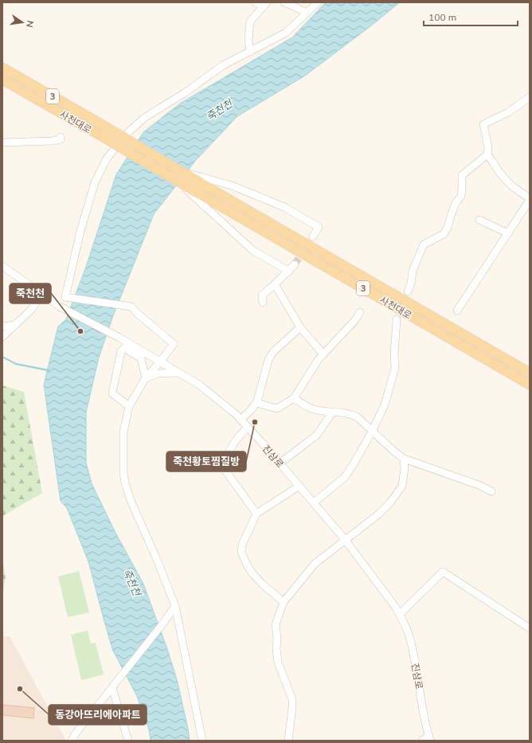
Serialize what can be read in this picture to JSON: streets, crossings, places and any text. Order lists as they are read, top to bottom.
{
  "streets": {
    "main road": ["3", "사천대로"],
    "street": ["진삼로"]
  },
  "water": ["죽천천"],
  "places": ["죽천천", "죽천황토찜질방", "동강아뜨리에아파트"],
  "scale_bar": "100 m",
  "north": "right"
}
